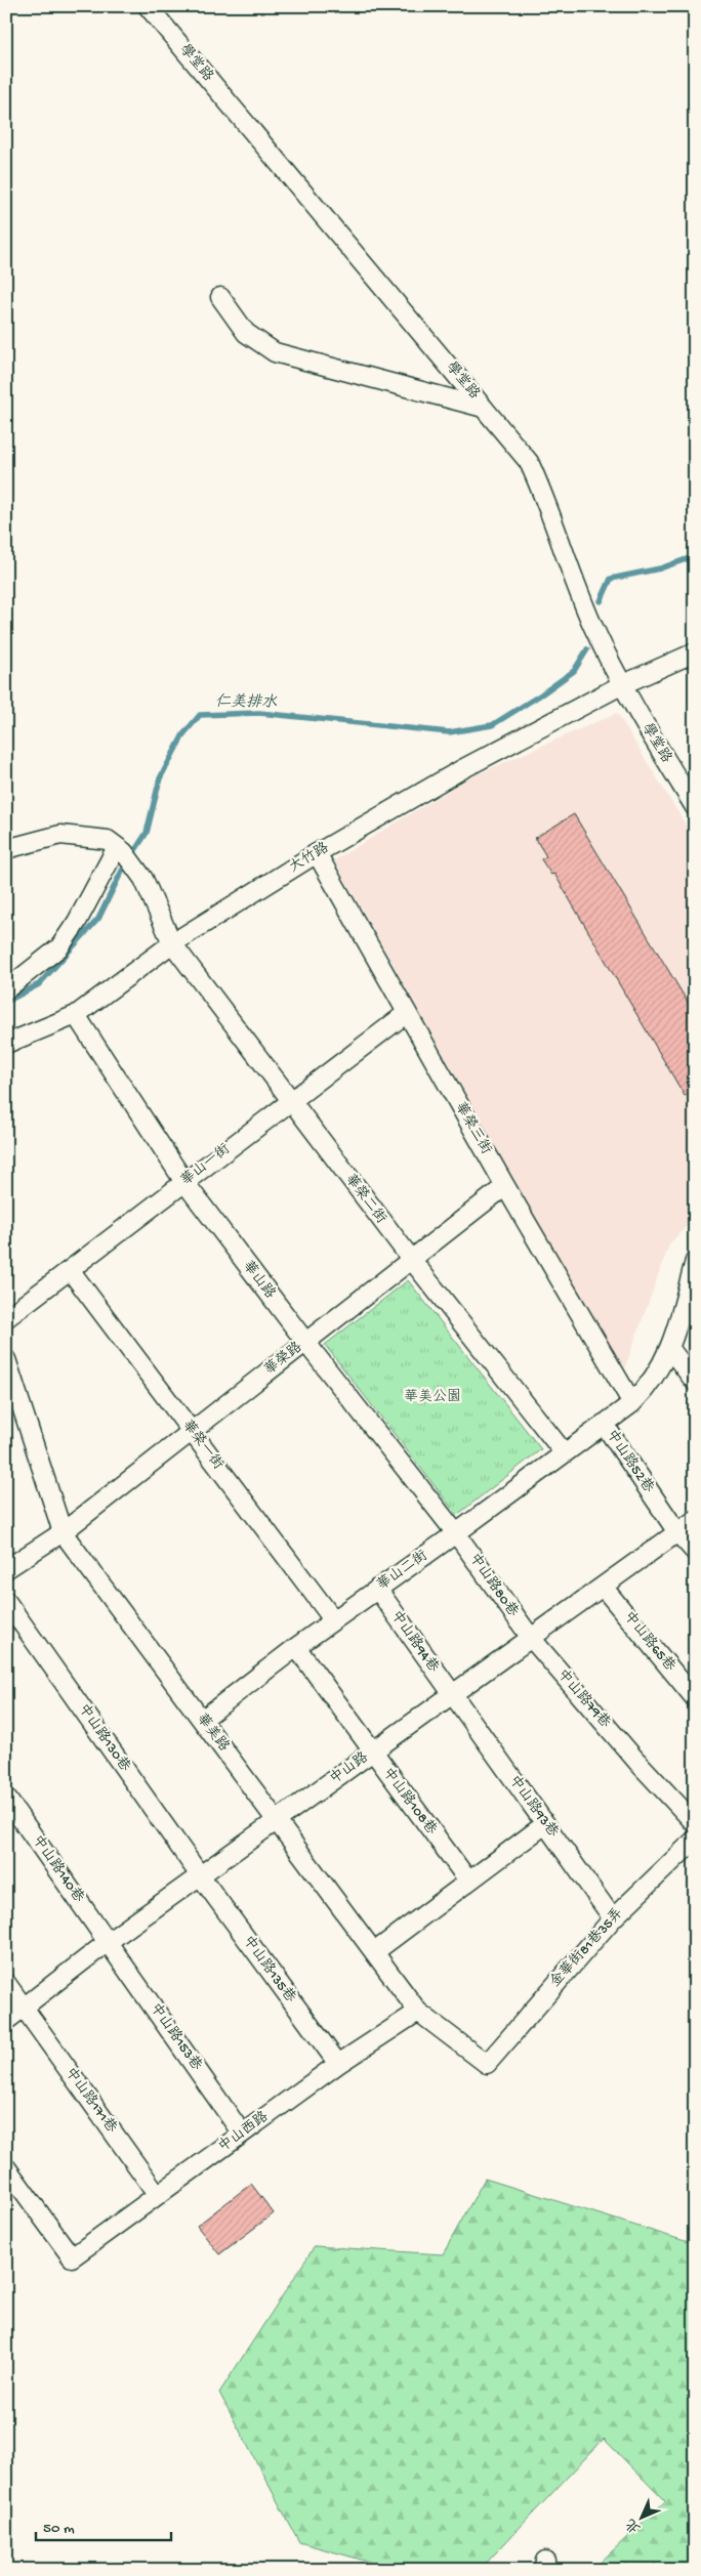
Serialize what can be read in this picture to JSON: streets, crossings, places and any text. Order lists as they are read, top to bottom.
{
  "streets": {
    "street": [
      "學堂路",
      "大竹路",
      "華榮三街",
      "華山一街",
      "華榮二街",
      "華山路",
      "華榮路",
      "華榮一街",
      "中山路52巷",
      "華山二街",
      "中山路80巷",
      "中山路94巷",
      "中山路65巷",
      "中山路79巷",
      "華美路",
      "中山路130巷",
      "中山路",
      "中山路108巷",
      "中山路93巷",
      "中山路140巷",
      "金華街81巷35弄",
      "中山路135巷",
      "中山路153巷",
      "中山路171巷",
      "中山西路"
    ]
  },
  "crossings": [
    ["學堂路", "大竹路"],
    ["大竹路", "華榮三街"],
    ["大竹路", "華榮二街"],
    ["大竹路", "華山路"],
    ["華榮三街", "華山一街"],
    ["華榮三街", "華榮路"],
    ["華榮三街", "中山路52巷"],
    ["華山一街", "華榮二街"],
    ["華山一街", "華山路"],
    ["華山一街", "華榮一街"],
    ["華榮二街", "華榮路"],
    ["華榮二街", "華山二街"],
    ["華山路", "華榮路"],
    ["華山路", "華山二街"],
    ["華山路", "中山路80巷"],
    ["華榮路", "華榮一街"],
    ["華榮路", "華美路"],
    ["華榮一街", "華山二街"],
    ["中山路52巷", "華山二街"],
    ["中山路52巷", "中山路"],
    ["華山二街", "中山路80巷"],
    ["華山二街", "中山路94巷"],
    ["華山二街", "華美路"],
    ["華山二街", "中山路108巷"],
    ["中山路80巷", "中山路79巷"],
    ["中山路80巷", "中山路"],
    ["中山路94巷", "中山路"],
    ["中山路94巷", "中山路93巷"],
    ["中山路65巷", "中山路"],
    ["中山路79巷", "中山路"],
    ["華美路", "中山路"],
    ["華美路", "金華街81巷35弄"],
    ["華美路", "中山西路"],
    ["中山路130巷", "中山路"],
    ["中山路130巷", "中山路135巷"],
    ["中山路", "中山路108巷"],
    ["中山路", "中山路93巷"],
    ["中山路", "中山路140巷"],
    ["中山路", "中山路135巷"],
    ["中山路", "中山路153巷"],
    ["中山路", "中山路171巷"],
    ["中山路93巷", "金華街81巷35弄"],
    ["中山路140巷", "中山路153巷"],
    ["中山路135巷", "中山西路"],
    ["中山路153巷", "中山西路"],
    ["中山路171巷", "中山西路"]
  ],
  "water": ["仁美排水"],
  "parks": ["華美公園"],
  "scale_bar": "50 m",
  "north": "bottom left"
}
